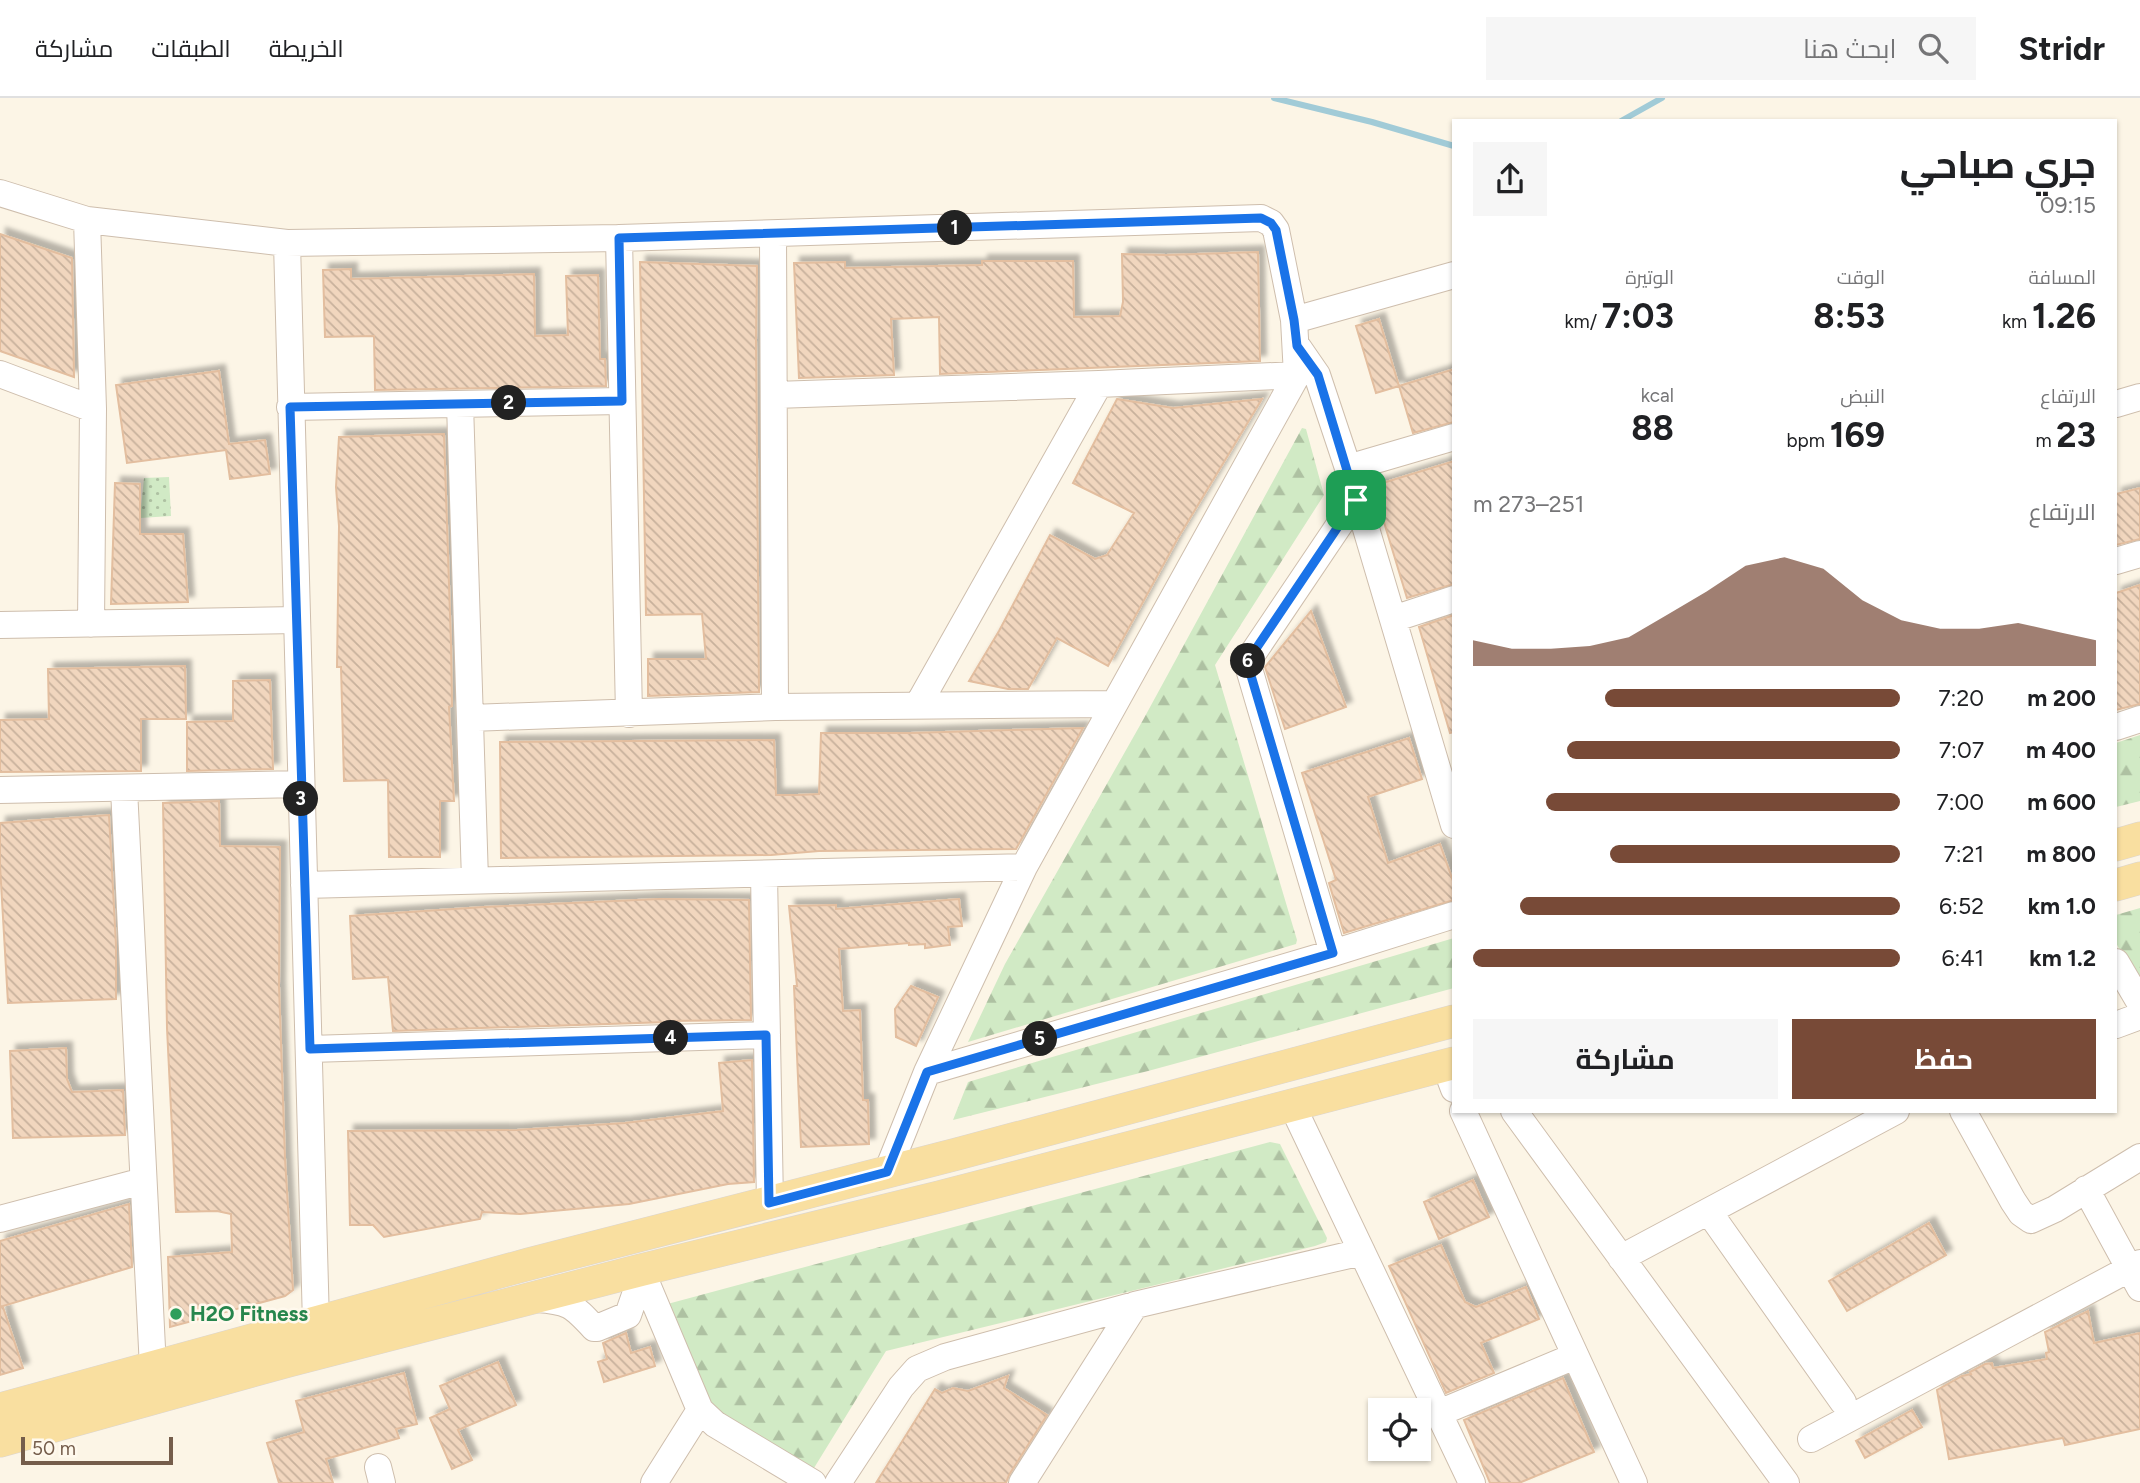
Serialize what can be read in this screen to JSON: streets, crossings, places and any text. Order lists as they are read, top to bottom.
{
  "places": ["H2O Fitness"],
  "scale_bar": "50 m",
  "page": {
    "header": "Stridr",
    "search": "ابحث هنا",
    "nav": ["الخريطة", "الطبقات", "مشاركة"],
    "heading": ["جري صباحي", "09:15"],
    "pins": [
      "1",
      "2",
      "6",
      "3",
      "4",
      "5"
    ],
    "stats": [
      ["المسافة", "1.26 km"],
      ["الوقت", "8:53"],
      ["الوتيرة", "7:03 /km"],
      ["الارتفاع", "23 m"],
      ["النبض", "169 bpm"],
      ["kcal", "88"]
    ],
    "chart": ["الارتفاع", "251–273 m"],
    "list": [
      {
        "name": "200 m",
        "note": "7:20"
      },
      {
        "name": "400 m",
        "note": "7:07"
      },
      {
        "name": "600 m",
        "note": "7:00"
      },
      {
        "name": "800 m",
        "note": "7:21"
      },
      {
        "name": "1.0 km",
        "note": "6:52"
      },
      {
        "name": "1.2 km",
        "note": "6:41"
      }
    ],
    "buttons": ["حفظ", "مشاركة"],
    "scale": "50 m"
  }
}
